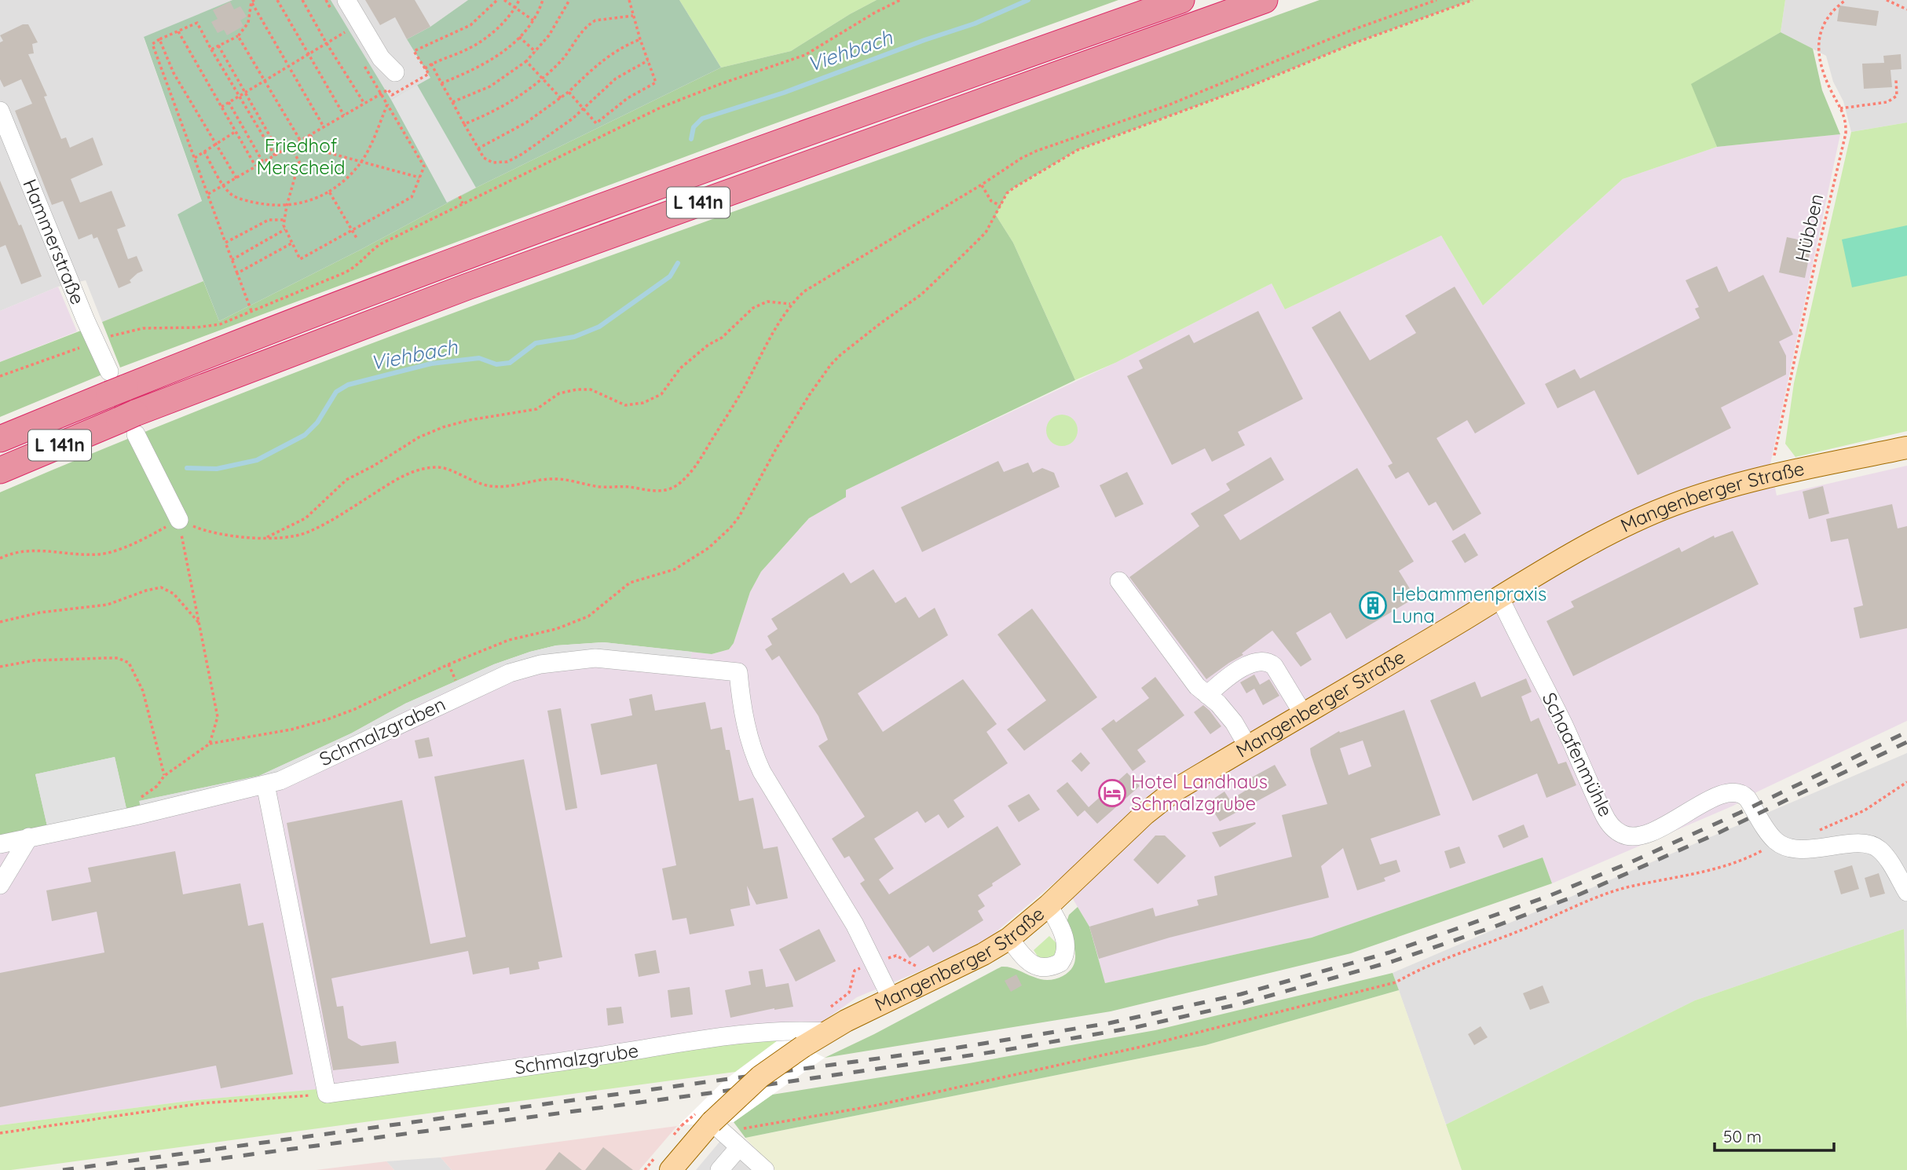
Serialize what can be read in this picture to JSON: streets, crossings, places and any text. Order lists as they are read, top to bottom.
{
  "streets": {
    "highway": ["L 141n"],
    "main road": ["Mangenberger Straße"],
    "street": [
      "Hammerstraße",
      "Schmalzgraben",
      "Schaafenmühle",
      "Schmalzgrube"
    ],
    "path": ["Hübben"]
  },
  "crossings": [
    ["L 141n", "Hammerstraße"],
    ["Hübben", "Mangenberger Straße"],
    ["Mangenberger Straße", "Schmalzgraben"],
    ["Mangenberger Straße", "Schaafenmühle"],
    ["Mangenberger Straße", "Schmalzgrube"]
  ],
  "water": ["Viehbach"],
  "parks": ["Friedhof Merscheid"],
  "places": {
    "building": ["Hebammenpraxis Luna"],
    "hotel": ["Hotel Landhaus Schmalzgrube"]
  },
  "scale_bar": "50 m"
}
